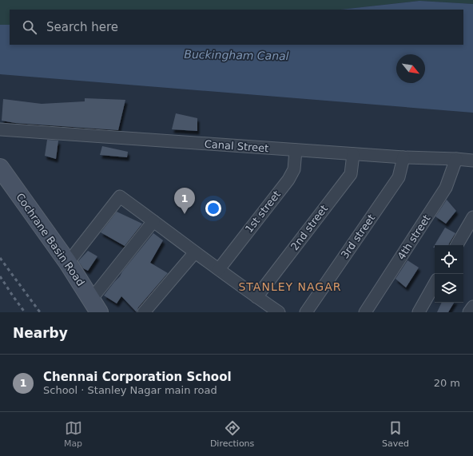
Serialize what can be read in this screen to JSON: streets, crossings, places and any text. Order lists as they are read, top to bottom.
{
  "streets": {
    "main road": ["Cochrane Basin Road"],
    "street": [
      "Canal Street",
      "1st street",
      "2nd street",
      "3rd street",
      "4th street"
    ]
  },
  "crossings": [
    ["Canal Street", "1st street"],
    ["Canal Street", "2nd street"],
    ["Canal Street", "3rd street"],
    ["Canal Street", "4th street"]
  ],
  "districts": ["STANLEY NAGAR"],
  "water": ["Buckingham Canal"],
  "north": "bottom right",
  "page": {
    "search": "Search here",
    "pins": "1",
    "heading": "Nearby",
    "list": [
      {
        "mark": "1",
        "name": "Chennai Corporation School",
        "note": "School · Stanley Nagar main road",
        "value": "20 m"
      }
    ],
    "nav": ["Map", "Directions", "Saved"]
  }
}
